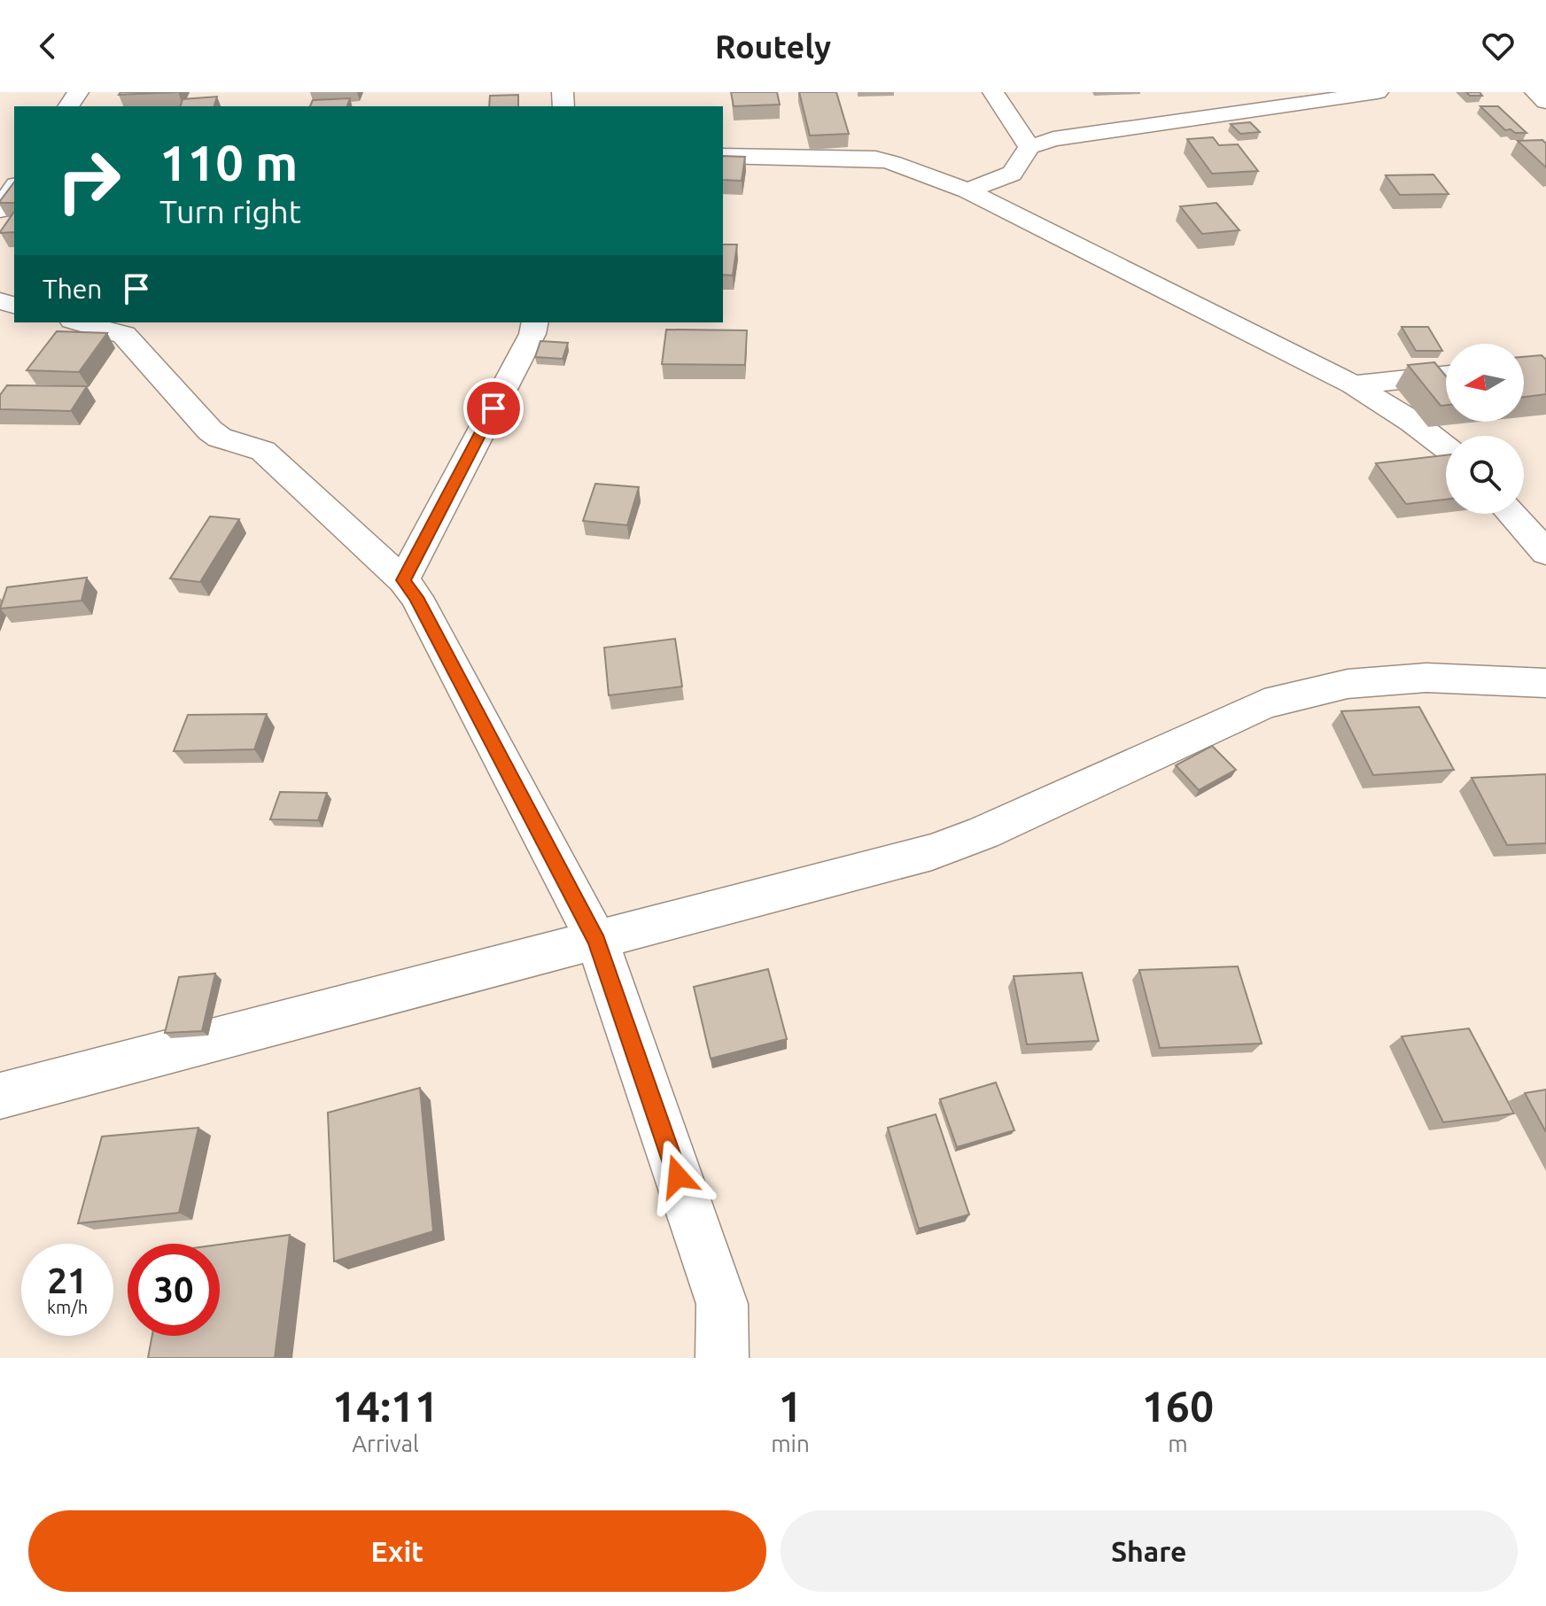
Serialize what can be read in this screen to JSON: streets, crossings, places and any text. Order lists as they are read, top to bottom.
{
  "north": "left",
  "page": {
    "header": "Routely",
    "turn": ["110 m", "Turn right"],
    "then": "Then",
    "speed": "21 km/h",
    "limit": "30",
    "eta": [
      "14:11",
      "Arrival",
      "1",
      "min",
      "160",
      "m"
    ],
    "buttons": ["Exit", "Share"]
  }
}
